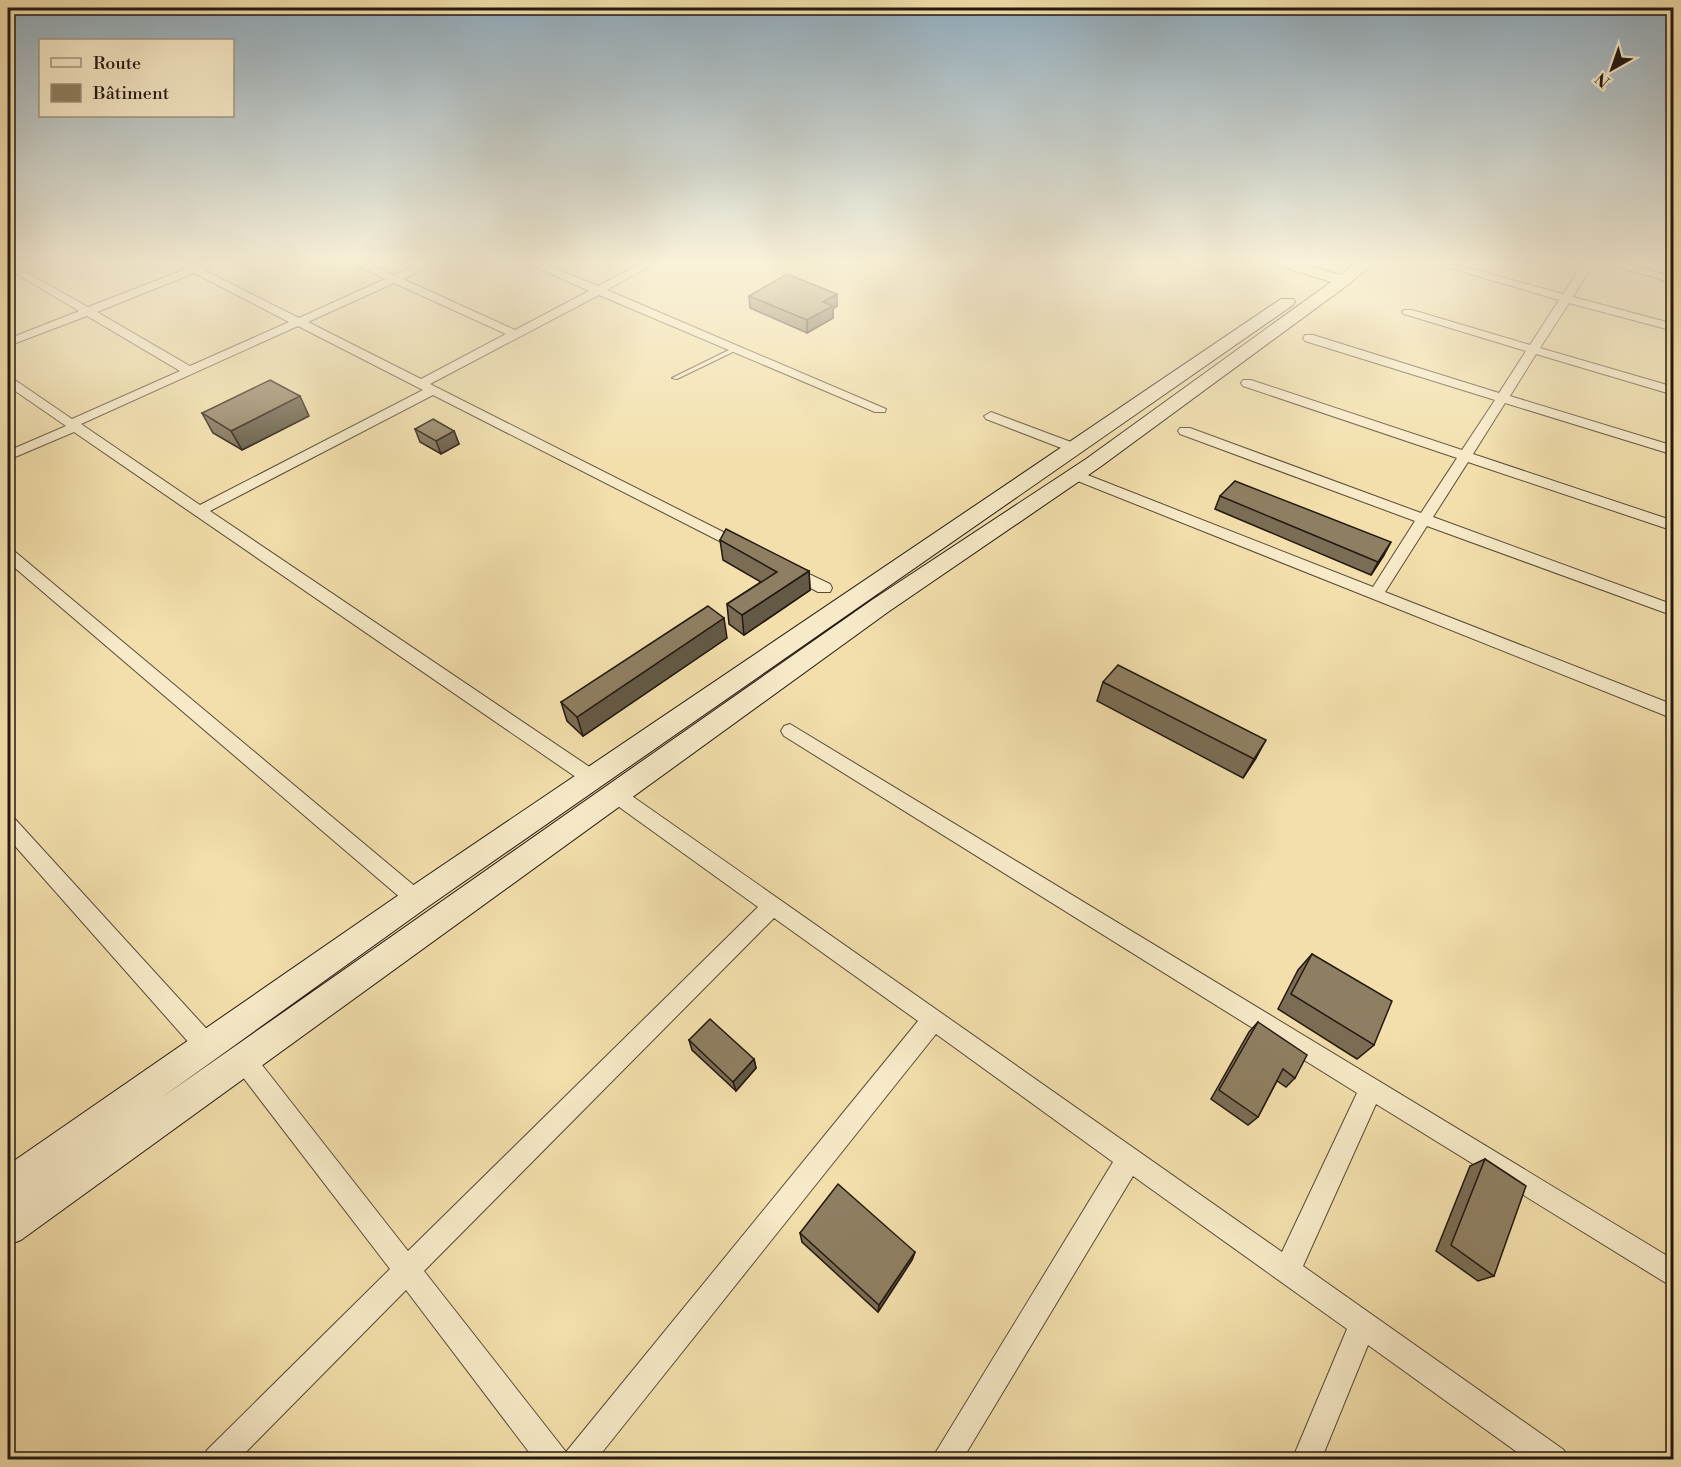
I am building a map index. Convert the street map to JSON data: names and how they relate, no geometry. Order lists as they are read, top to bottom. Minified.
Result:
{"legend":["Route","Bâtiment"],"north":"bottom left"}
